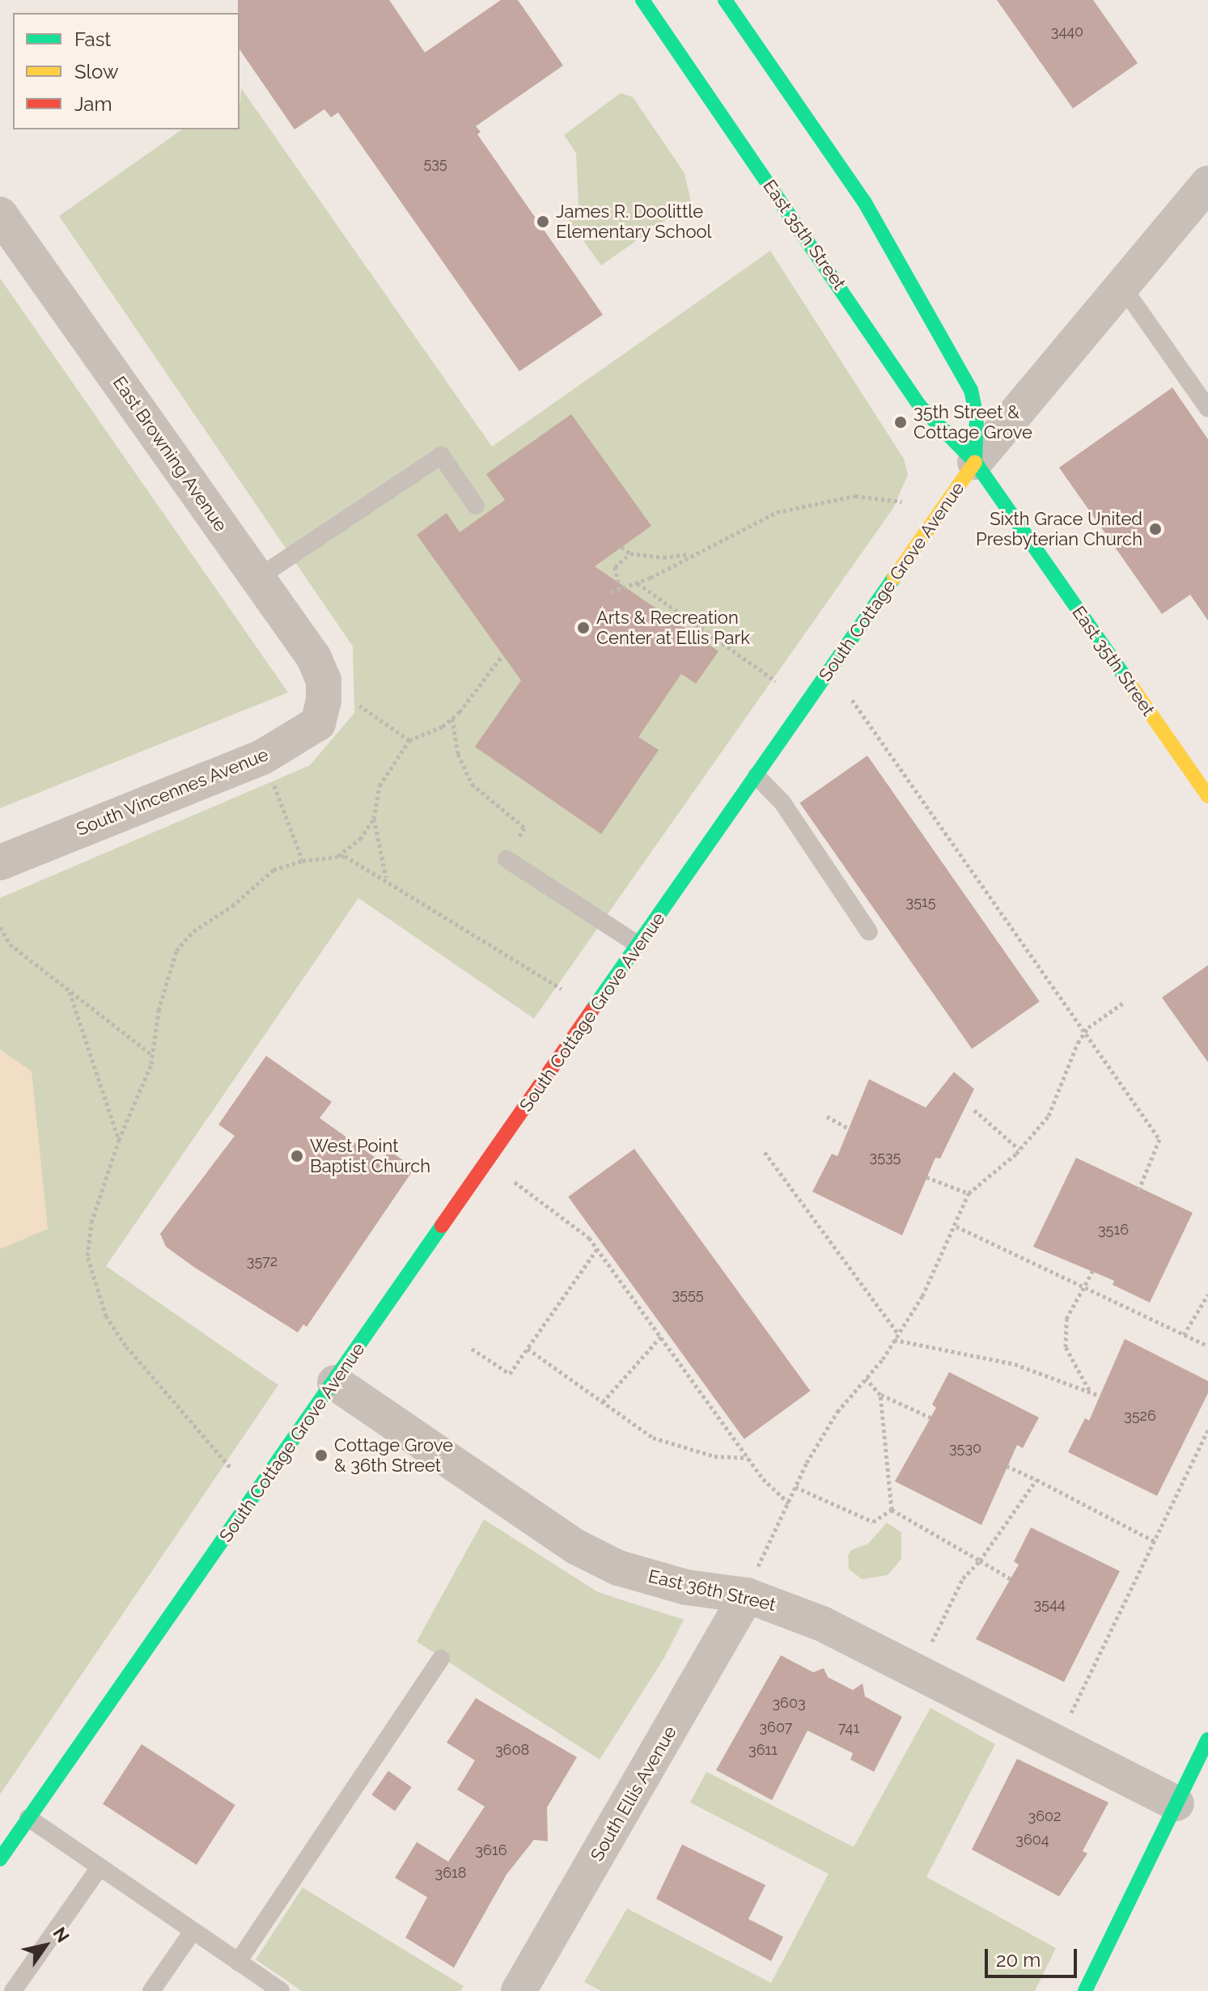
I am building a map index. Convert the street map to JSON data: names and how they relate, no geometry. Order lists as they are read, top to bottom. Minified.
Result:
{"streets":{"main road":["East 35th Street","South Cottage Grove Avenue"],"street":["East Browning Avenue","South Vincennes Avenue","East 36th Street","South Ellis Avenue"]},"crossings":[["East 35th Street","South Cottage Grove Avenue"],["East Browning Avenue","South Vincennes Avenue"],["South Cottage Grove Avenue","East 36th Street"],["East 36th Street","South Ellis Avenue"]],"places":["James R. Doolittle Elementary School","35th Street & Cottage Grove","Sixth Grace United Presbyterian Church","Arts & Recreation Center at Ellis Park","West Point Baptist Church","Cottage Grove & 36th Street"],"house_numbers":["3440","535","3515","3535","3516","3572","3555","3526","3530","3544","3603","3607","741","3608","3611","3602","3604","3616","3618"],"legend":["Fast","Slow","Jam"],"scale_bar":"20 m","north":"top right"}
